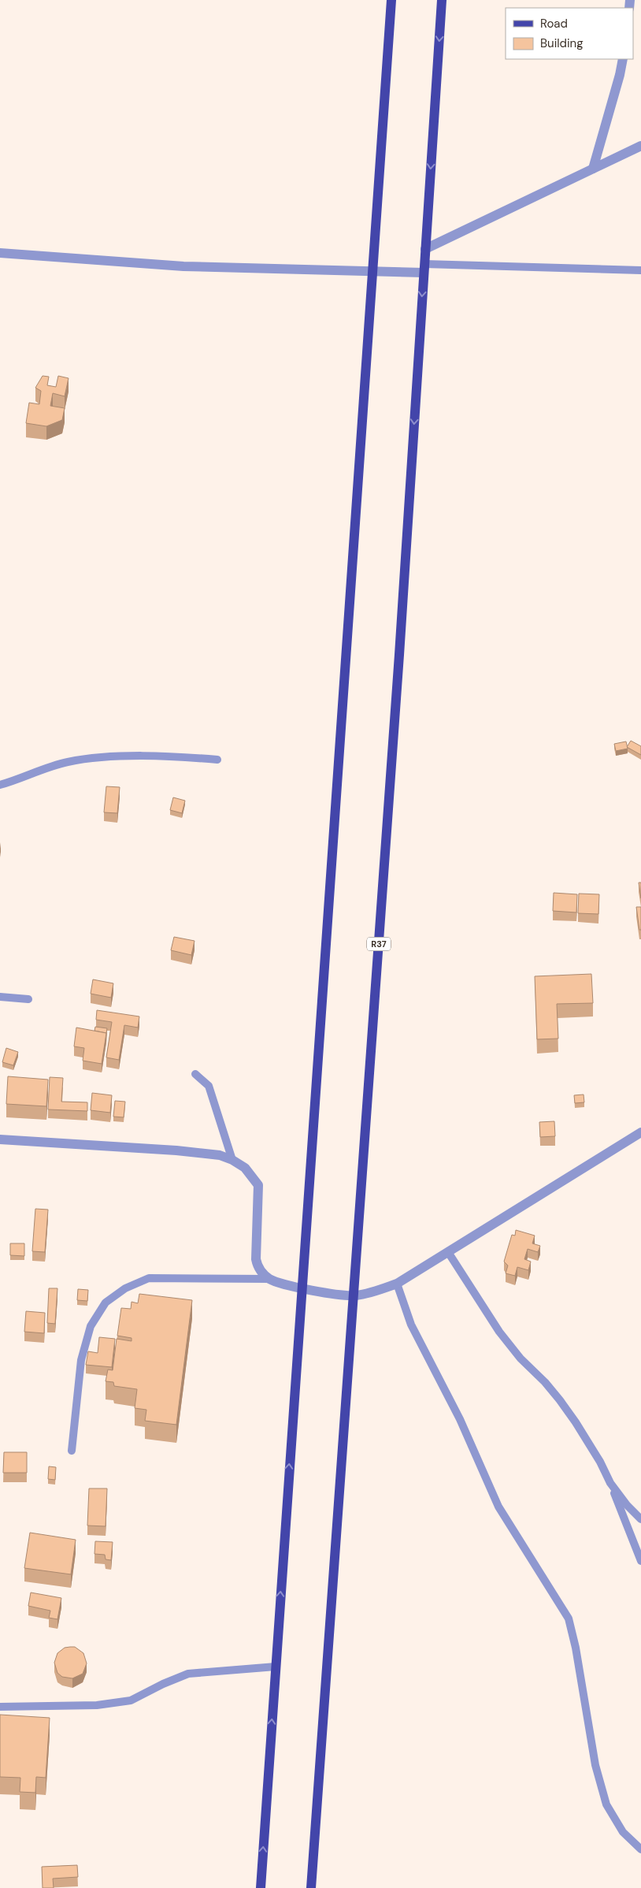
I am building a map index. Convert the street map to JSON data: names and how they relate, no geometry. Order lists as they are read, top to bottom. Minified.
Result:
{"streets":{"main road":["R37"]},"legend":["Road","Building"]}
